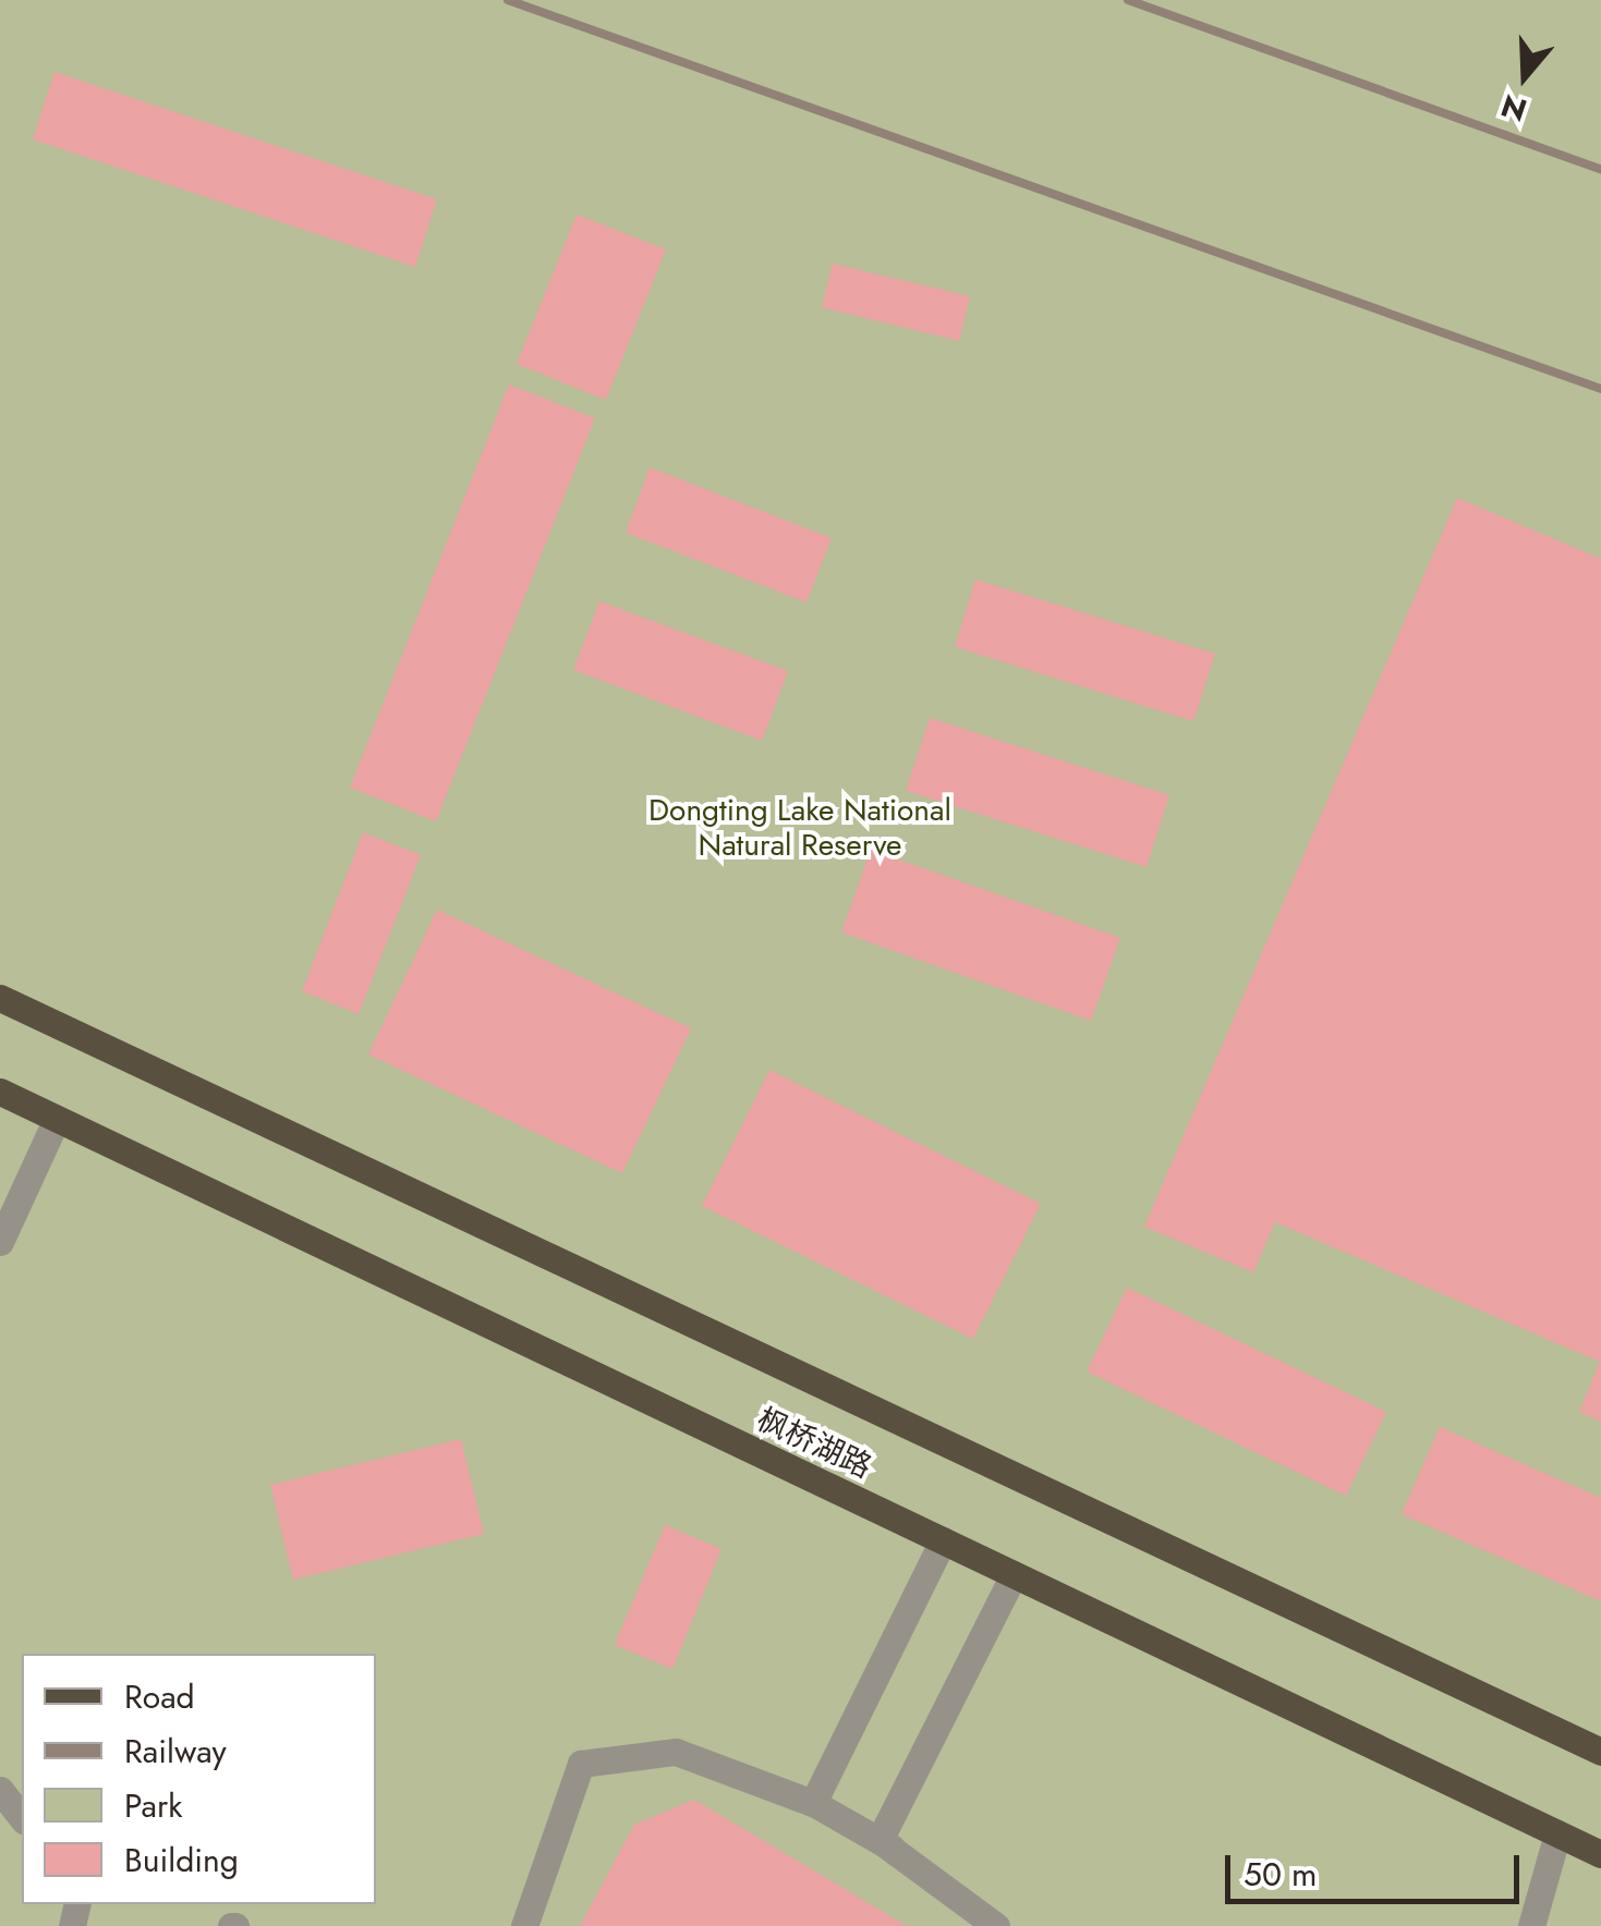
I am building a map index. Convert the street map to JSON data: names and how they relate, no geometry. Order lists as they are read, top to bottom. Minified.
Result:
{"streets":{"main road":["枫桥湖路"]},"parks":["Dongting Lake National Natural Reserve"],"legend":["Road","Railway","Park","Building"],"scale_bar":"50 m","north":"bottom"}
